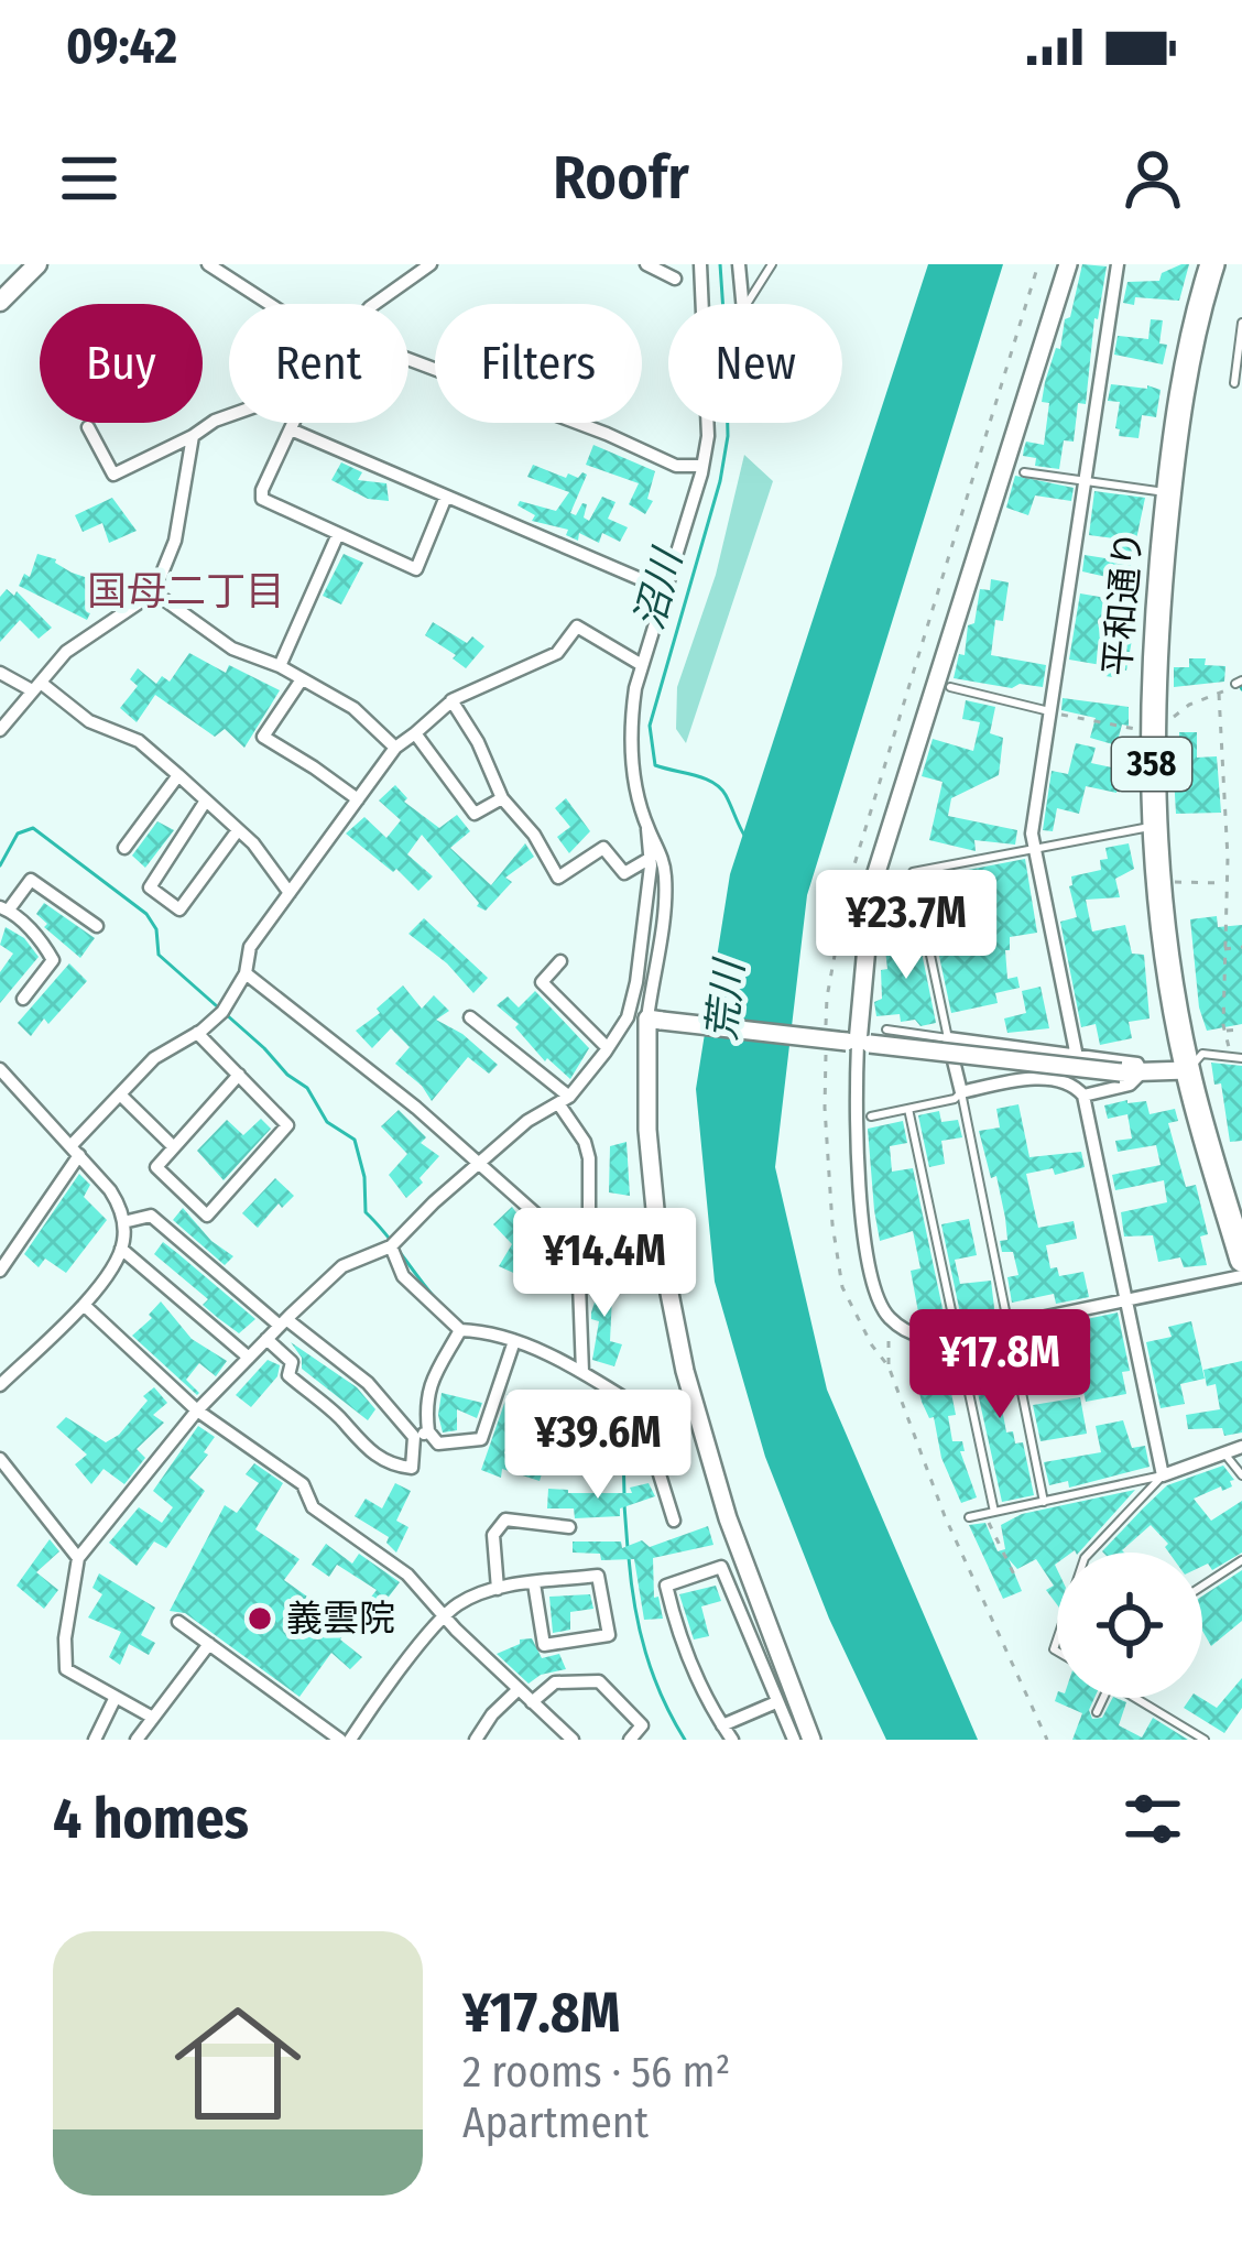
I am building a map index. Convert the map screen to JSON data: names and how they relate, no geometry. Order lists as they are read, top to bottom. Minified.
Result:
{"streets":{"highway":["平和通り","358"]},"districts":["国母二丁目"],"water":["沼川","荒川"],"places":["義雲院"],"page":{"status":"09:42","header":"Roofr","chip":["Buy","Rent","Filters","New"],"price":["¥23.7M","¥14.4M","¥17.8M","¥39.6M"],"heading":"4 homes","list":[{"name":"¥17.8M","note":"2 rooms · 56 m² · Apartment"}]}}
